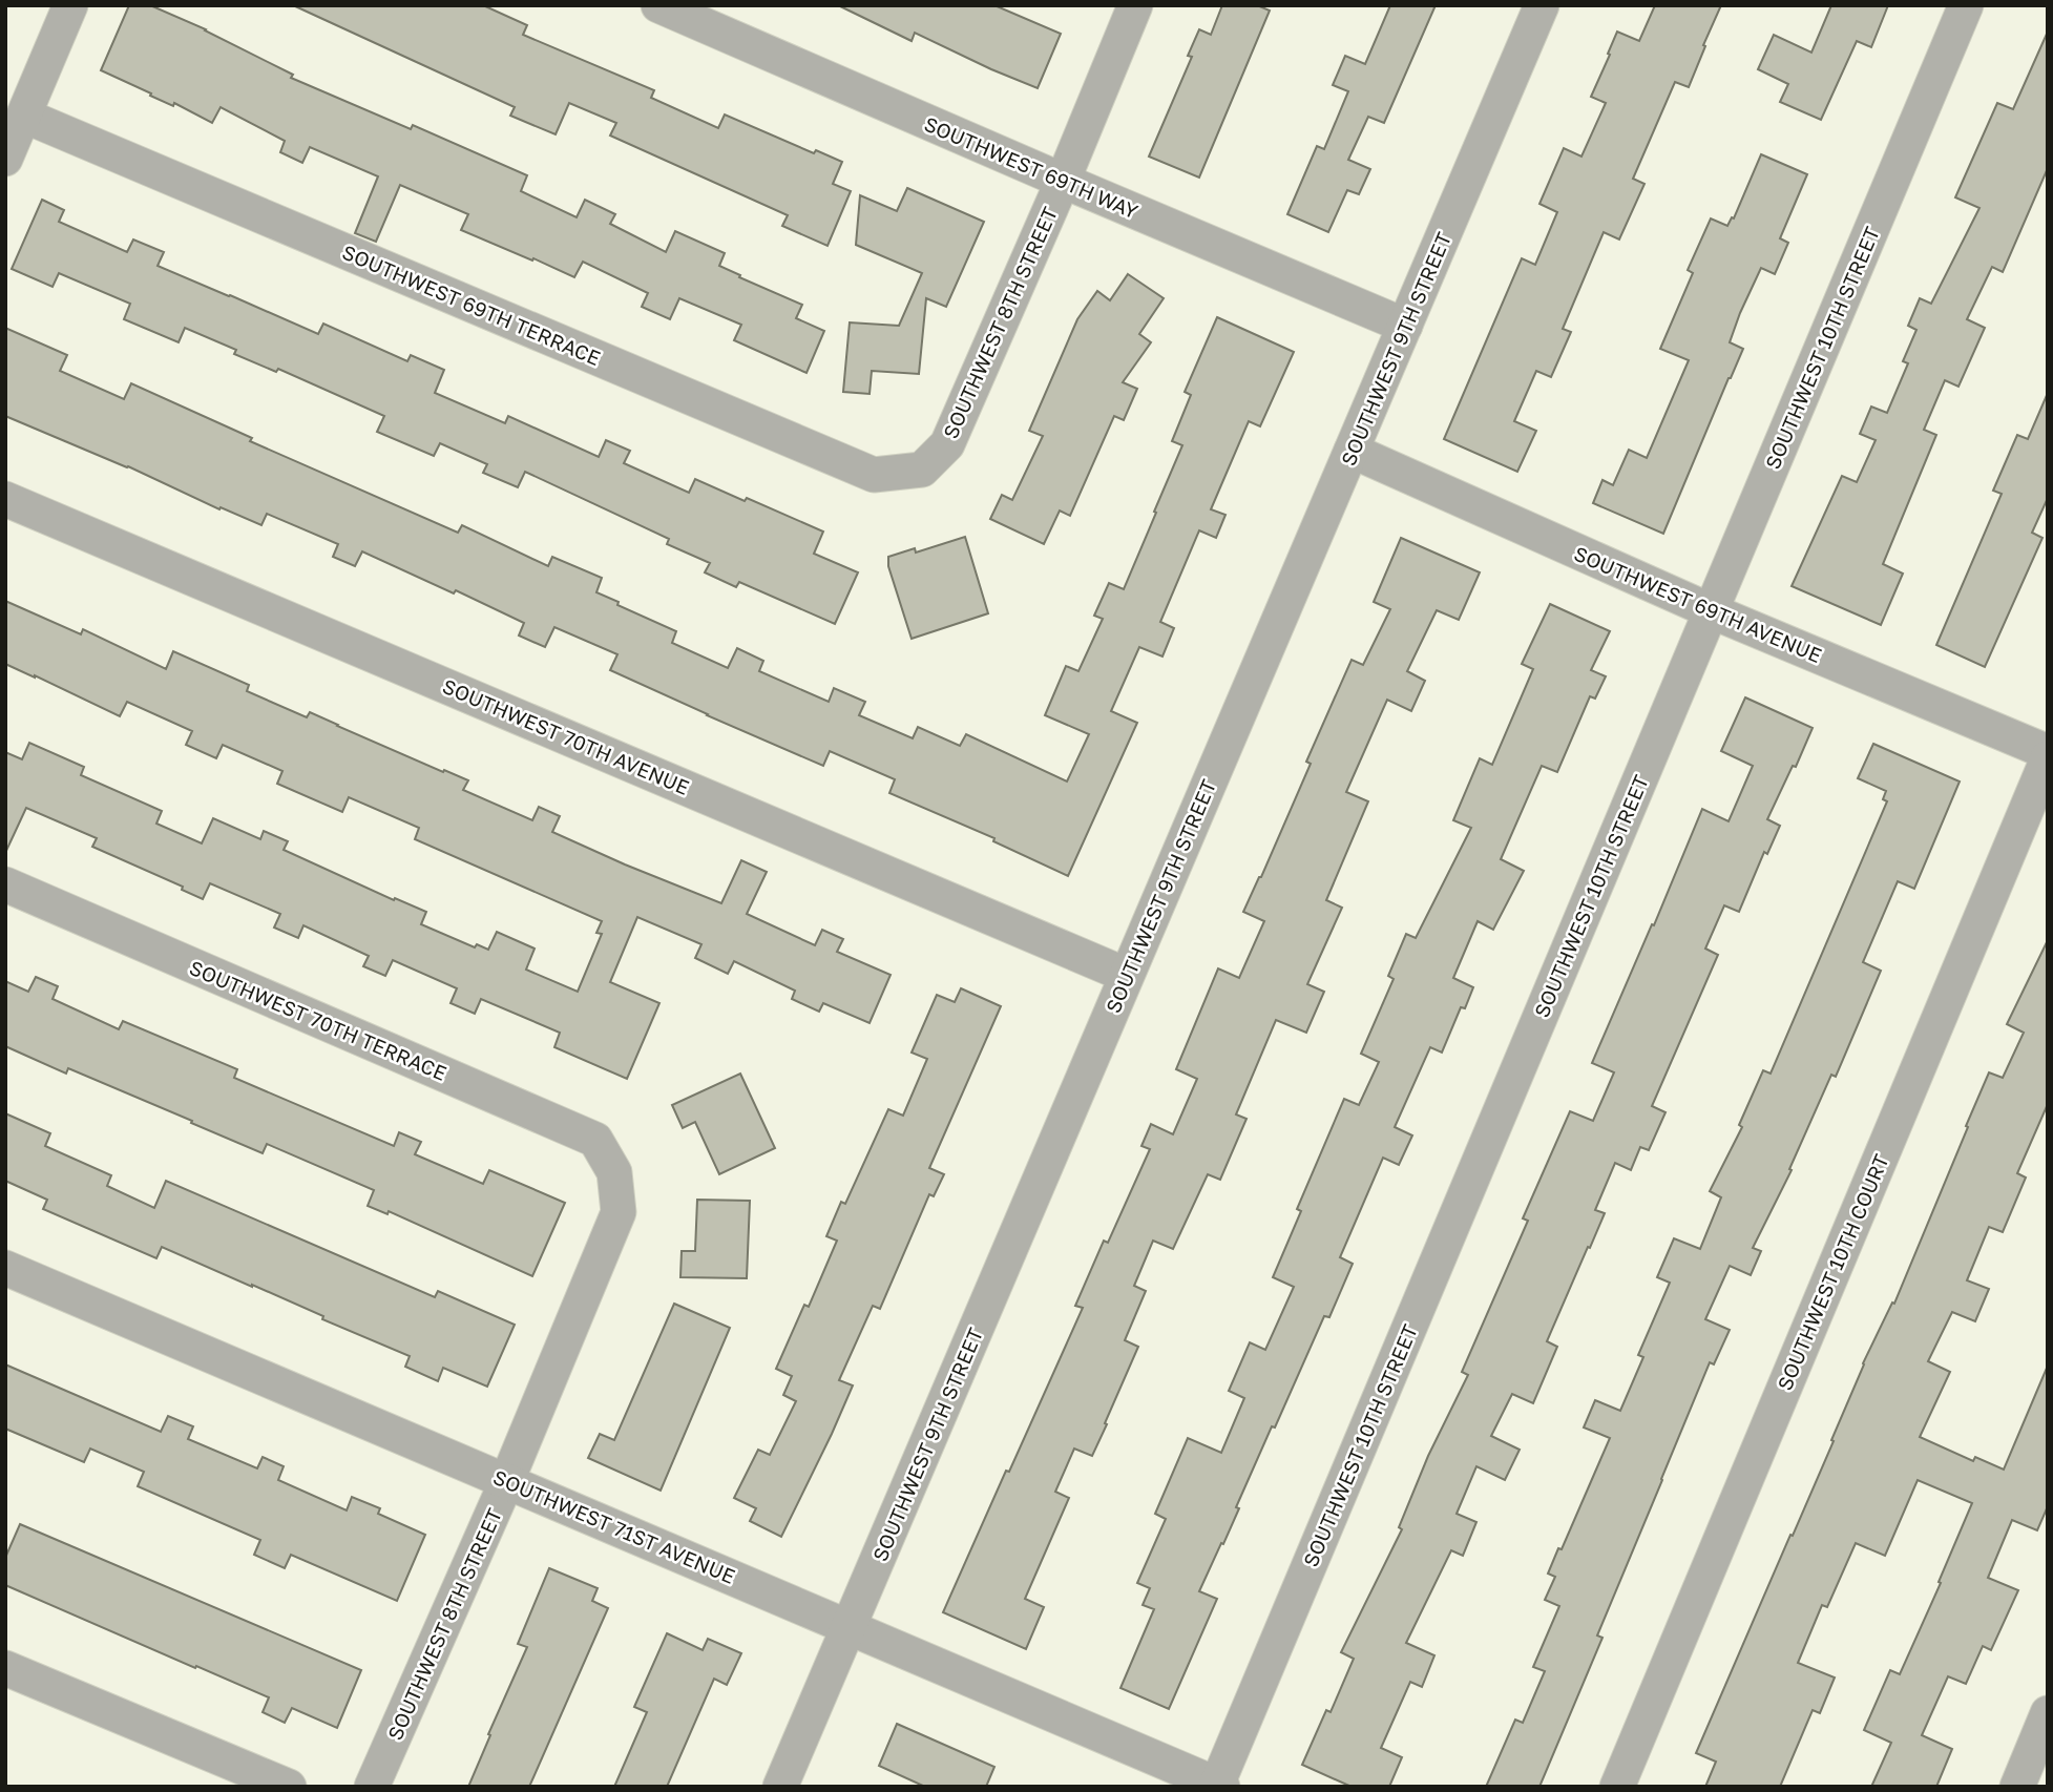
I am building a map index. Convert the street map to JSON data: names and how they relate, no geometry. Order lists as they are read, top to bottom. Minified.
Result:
{"streets":{"street":["SOUTHWEST 69TH WAY","SOUTHWEST 69TH TERRACE","SOUTHWEST 8TH STREET","SOUTHWEST 10TH STREET","SOUTHWEST 9TH STREET","SOUTHWEST 69TH AVENUE","SOUTHWEST 70TH AVENUE","SOUTHWEST 70TH TERRACE","SOUTHWEST 10TH COURT","SOUTHWEST 71ST AVENUE"]},"crossings":[["SOUTHWEST 69TH WAY","SOUTHWEST 8TH STREET"],["SOUTHWEST 69TH WAY","SOUTHWEST 9TH STREET"],["SOUTHWEST 69TH TERRACE","SOUTHWEST 8TH STREET"],["SOUTHWEST 8TH STREET","SOUTHWEST 70TH TERRACE"],["SOUTHWEST 8TH STREET","SOUTHWEST 71ST AVENUE"],["SOUTHWEST 10TH STREET","SOUTHWEST 69TH AVENUE"],["SOUTHWEST 10TH STREET","SOUTHWEST 71ST AVENUE"],["SOUTHWEST 9TH STREET","SOUTHWEST 69TH AVENUE"],["SOUTHWEST 9TH STREET","SOUTHWEST 70TH AVENUE"],["SOUTHWEST 9TH STREET","SOUTHWEST 71ST AVENUE"]]}
